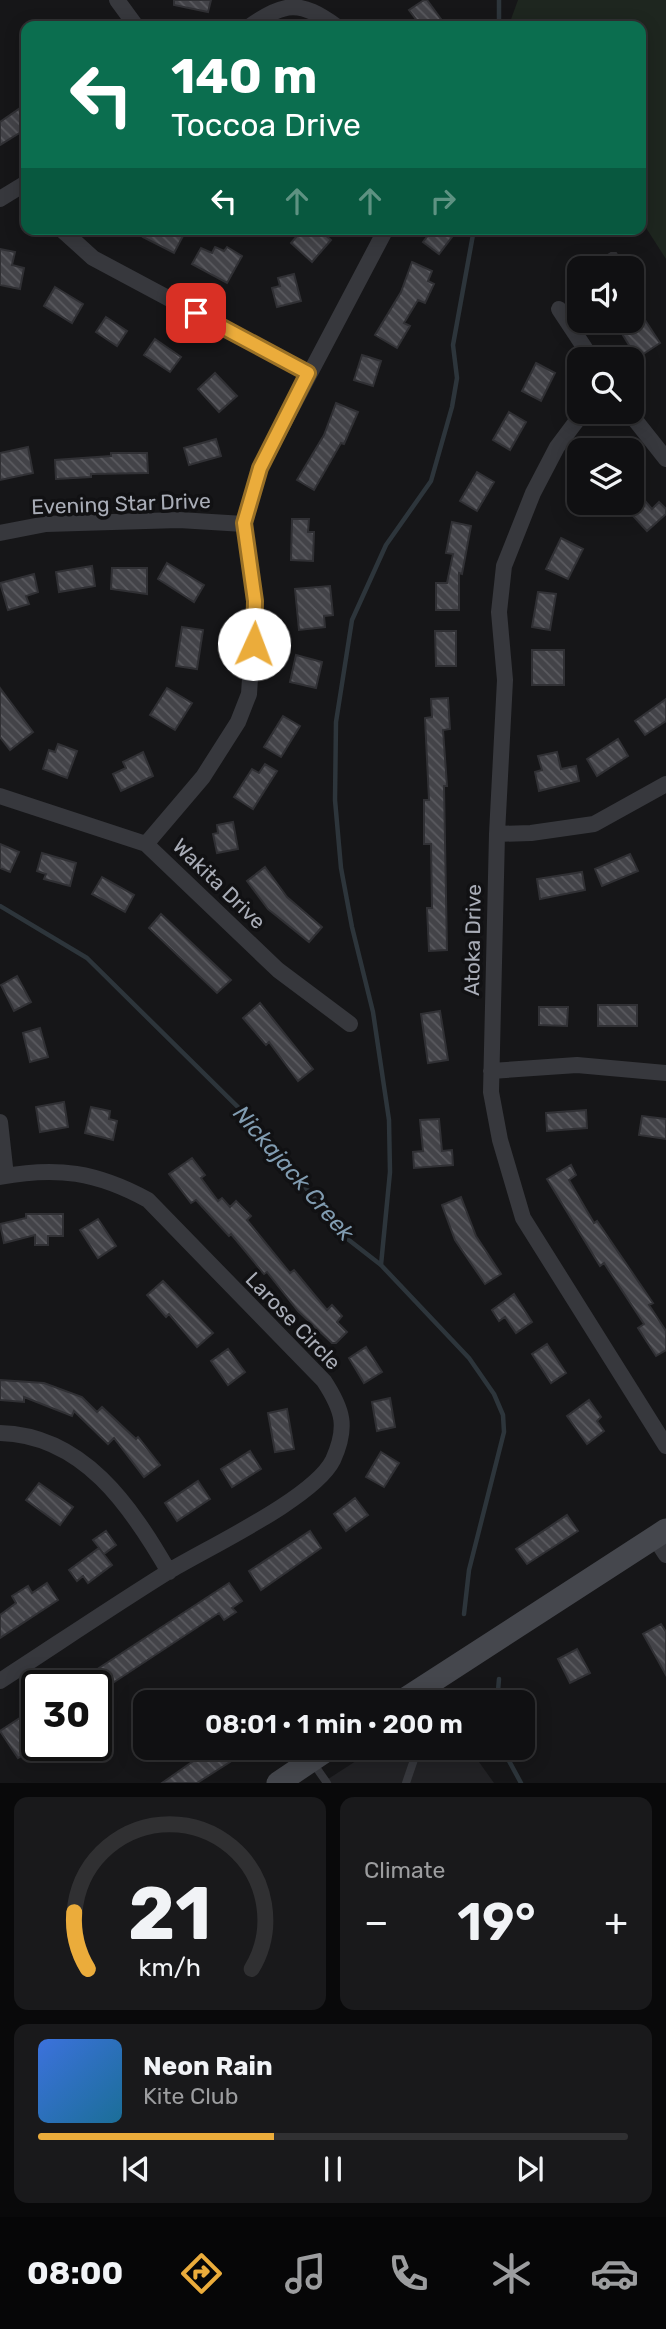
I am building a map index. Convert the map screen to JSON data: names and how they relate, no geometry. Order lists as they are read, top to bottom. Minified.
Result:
{"streets":{"street":["Evening Star Drive","Wakita Drive","Atoka Drive","Larose Circle"]},"water":["Nickajack Creek"],"page":{"turn":["140 m","Toccoa Drive"],"limit":"30","trip":"08:01 · 1 min · 200 m","tile":"Climate","heat":["−","19°","+"],"song":["Neon Rain","Kite Club"],"tabs":"08:00","gauge":["21","km/h"]}}
